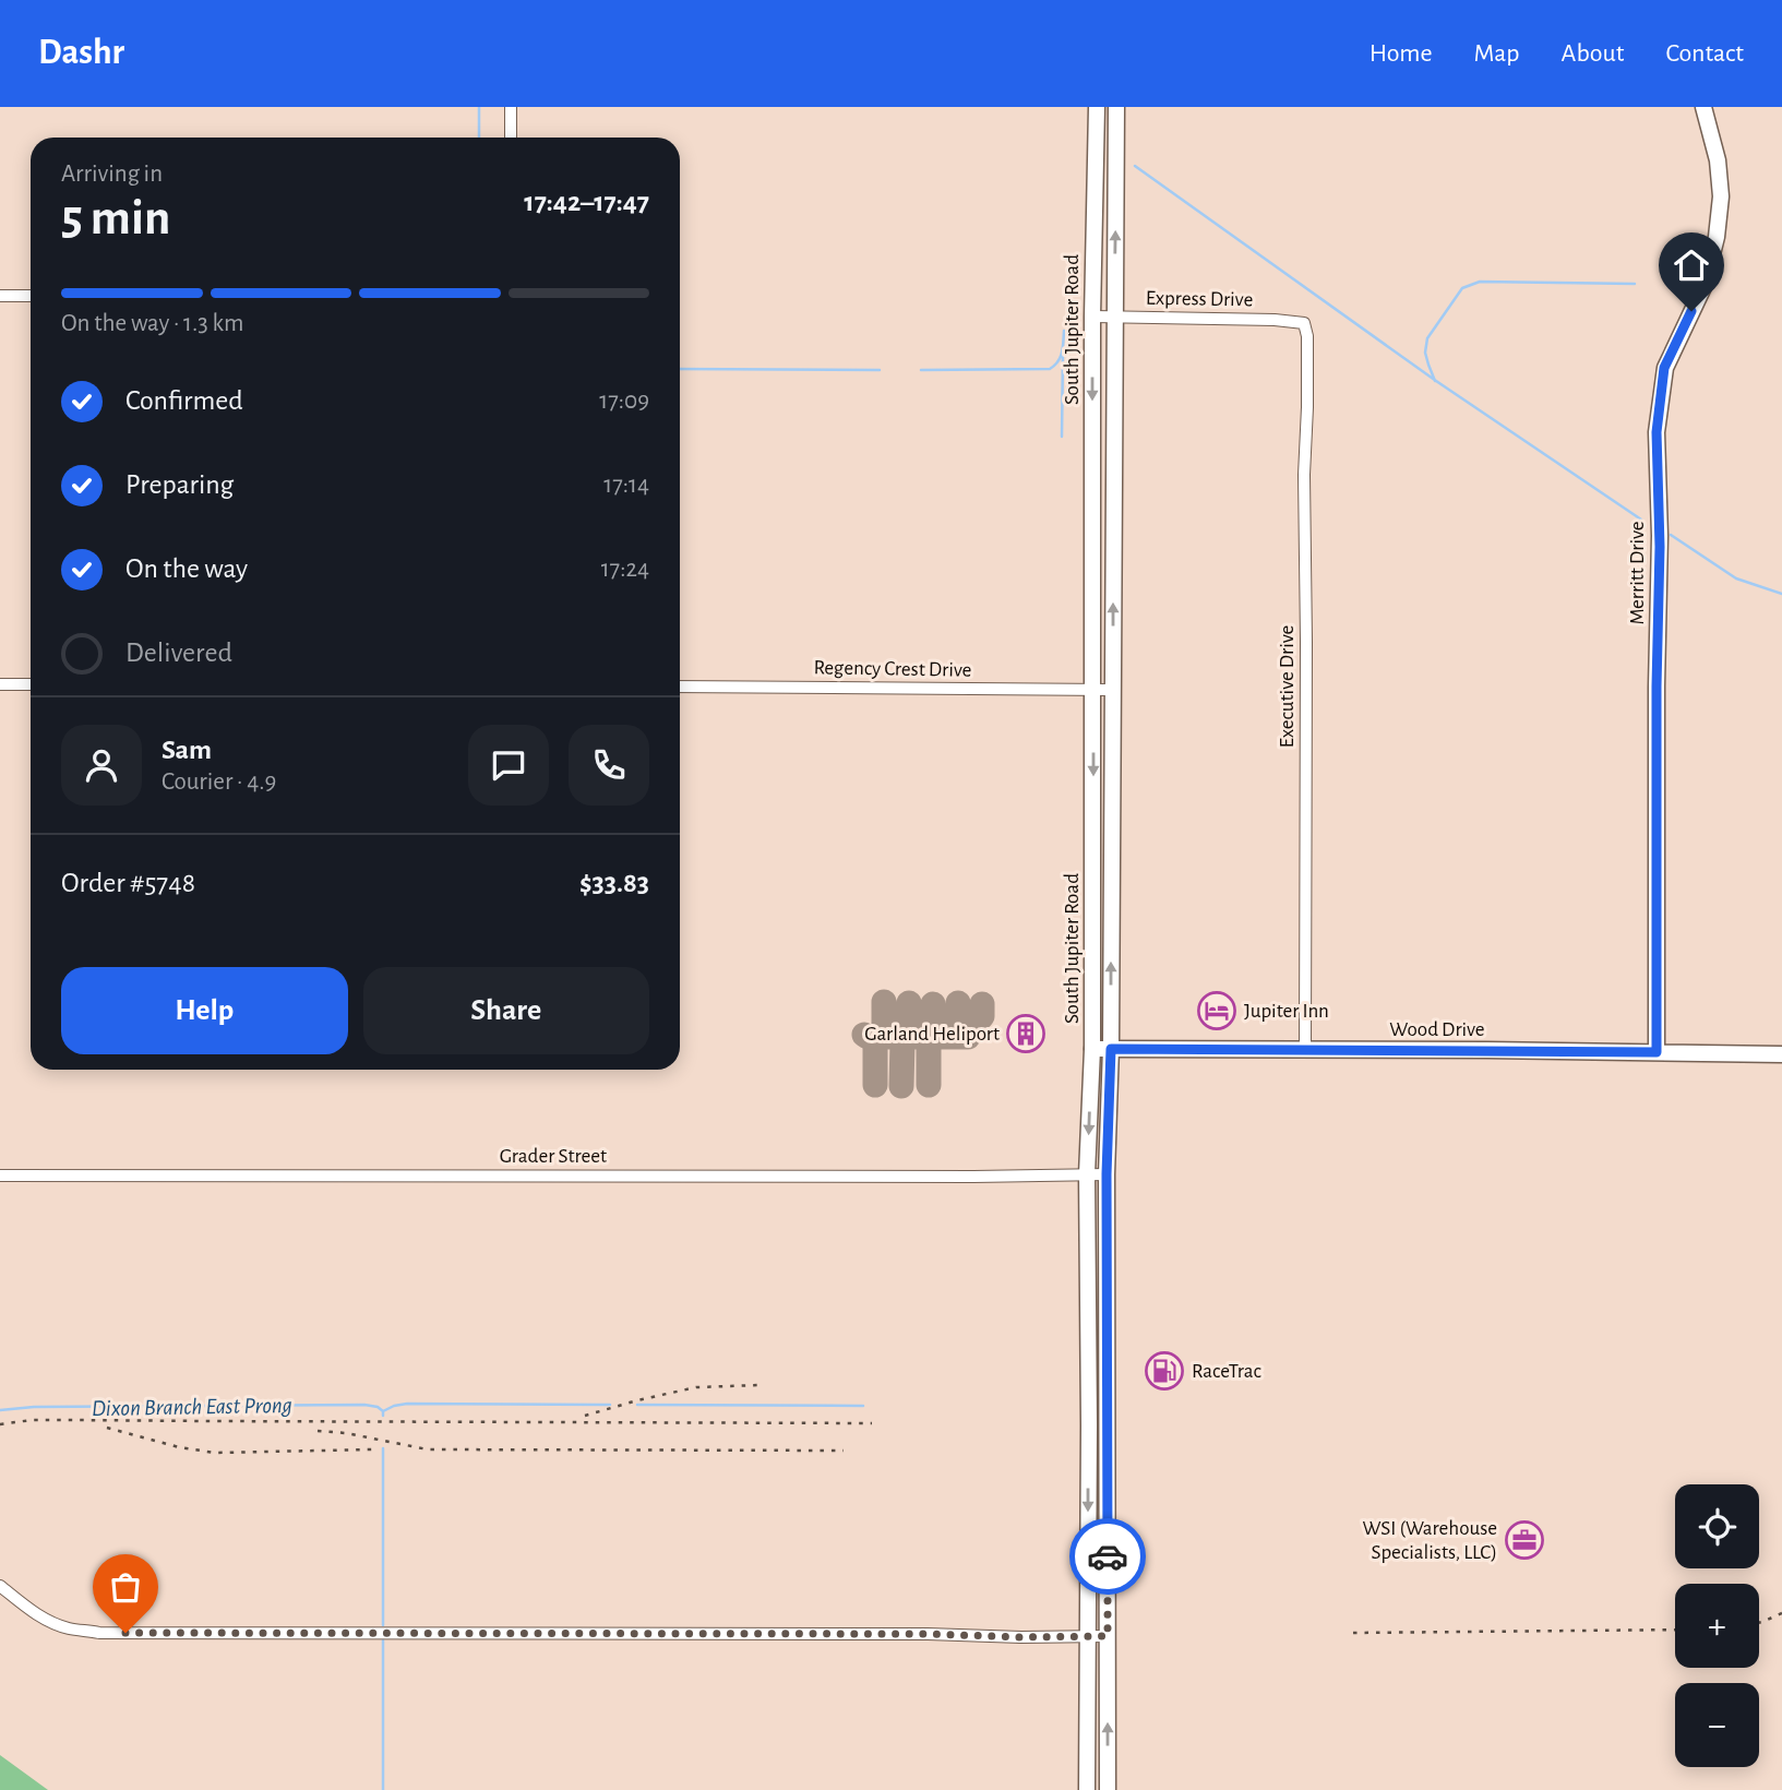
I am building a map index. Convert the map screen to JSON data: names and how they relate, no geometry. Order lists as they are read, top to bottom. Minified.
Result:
{"streets":{"main road":["South Jupiter Road","Merritt Drive","Wood Drive"],"street":["Express Drive","Regency Crest Drive","Executive Drive","Grader Street"]},"crossings":[["Express Drive","South Jupiter Road"],["Express Drive","Executive Drive"],["South Jupiter Road","Regency Crest Drive"],["South Jupiter Road","Wood Drive"],["South Jupiter Road","Grader Street"],["Merritt Drive","Wood Drive"],["Executive Drive","Wood Drive"]],"water":["Dixon Branch East Prong"],"places":{"hotel":["Jupiter Inn"],"building":["Garland Heliport"],"fuel station":["RaceTrac"],"office":["WSI (Warehouse Specialists, LLC)"]},"page":{"header":"Dashr","nav":["Home","Map","About","Contact"],"heading":["5 min","Arriving in","17:42–17:47"],"panel":["Sam","Courier · 4.9","Order #5748","$33.83"],"bar":"On the way · 1.3 km","list":[["Confirmed","17:09"],["Preparing","17:14"],["On the way","17:24"],"Delivered"],"buttons":["Help","Share"],"map_buttons":["+","−"]}}
